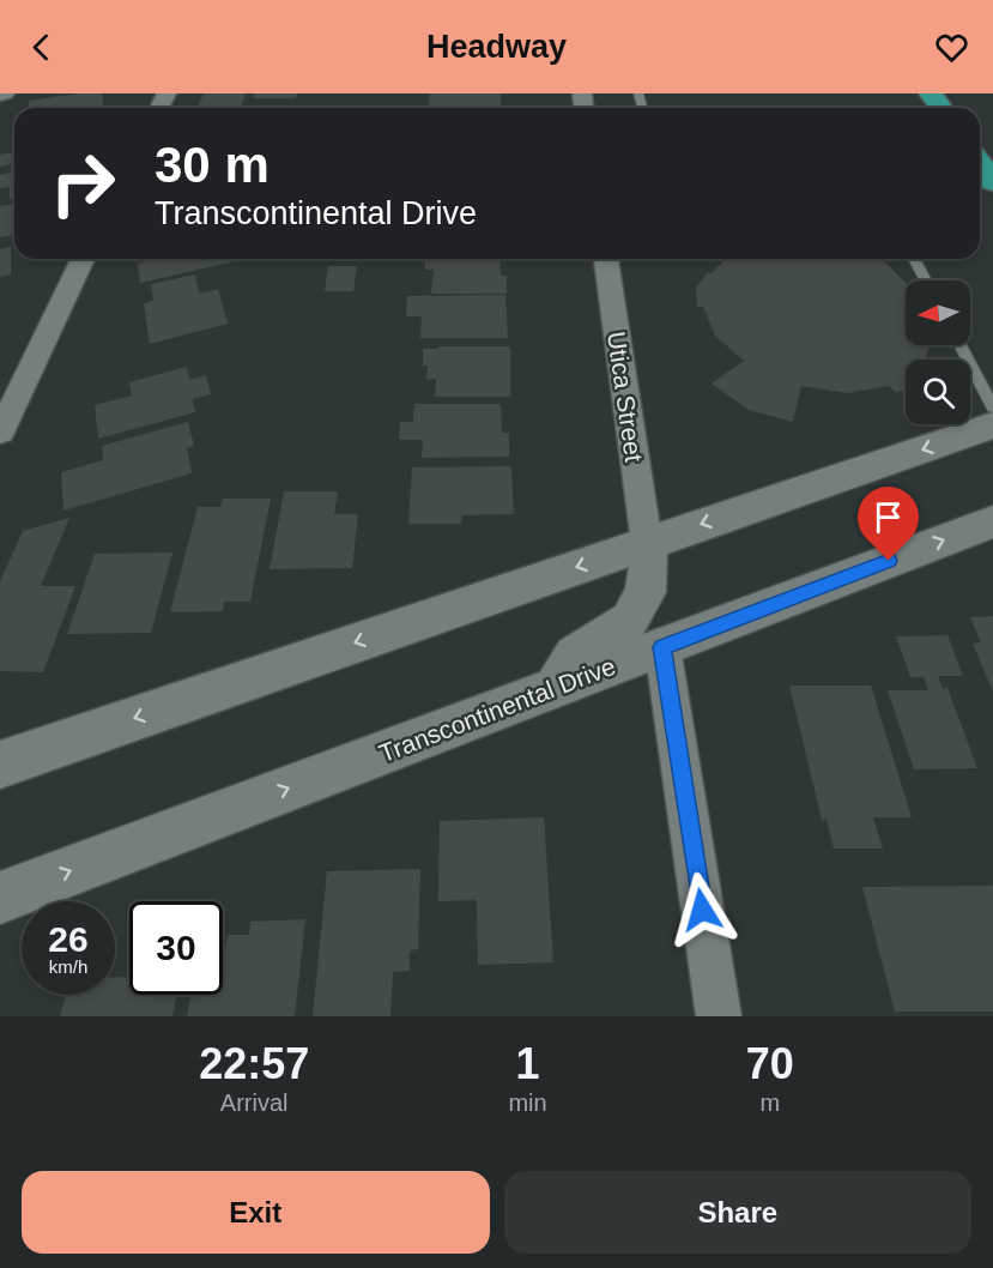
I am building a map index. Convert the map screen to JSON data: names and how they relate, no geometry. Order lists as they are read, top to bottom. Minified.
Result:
{"streets":{"street":["Utica Street","Transcontinental Drive"]},"north":"left","page":{"header":"Headway","turn":["30 m","Transcontinental Drive"],"speed":"26 km/h","limit":"30","eta":["22:57","Arrival","1","min","70","m"],"buttons":["Exit","Share"]}}
